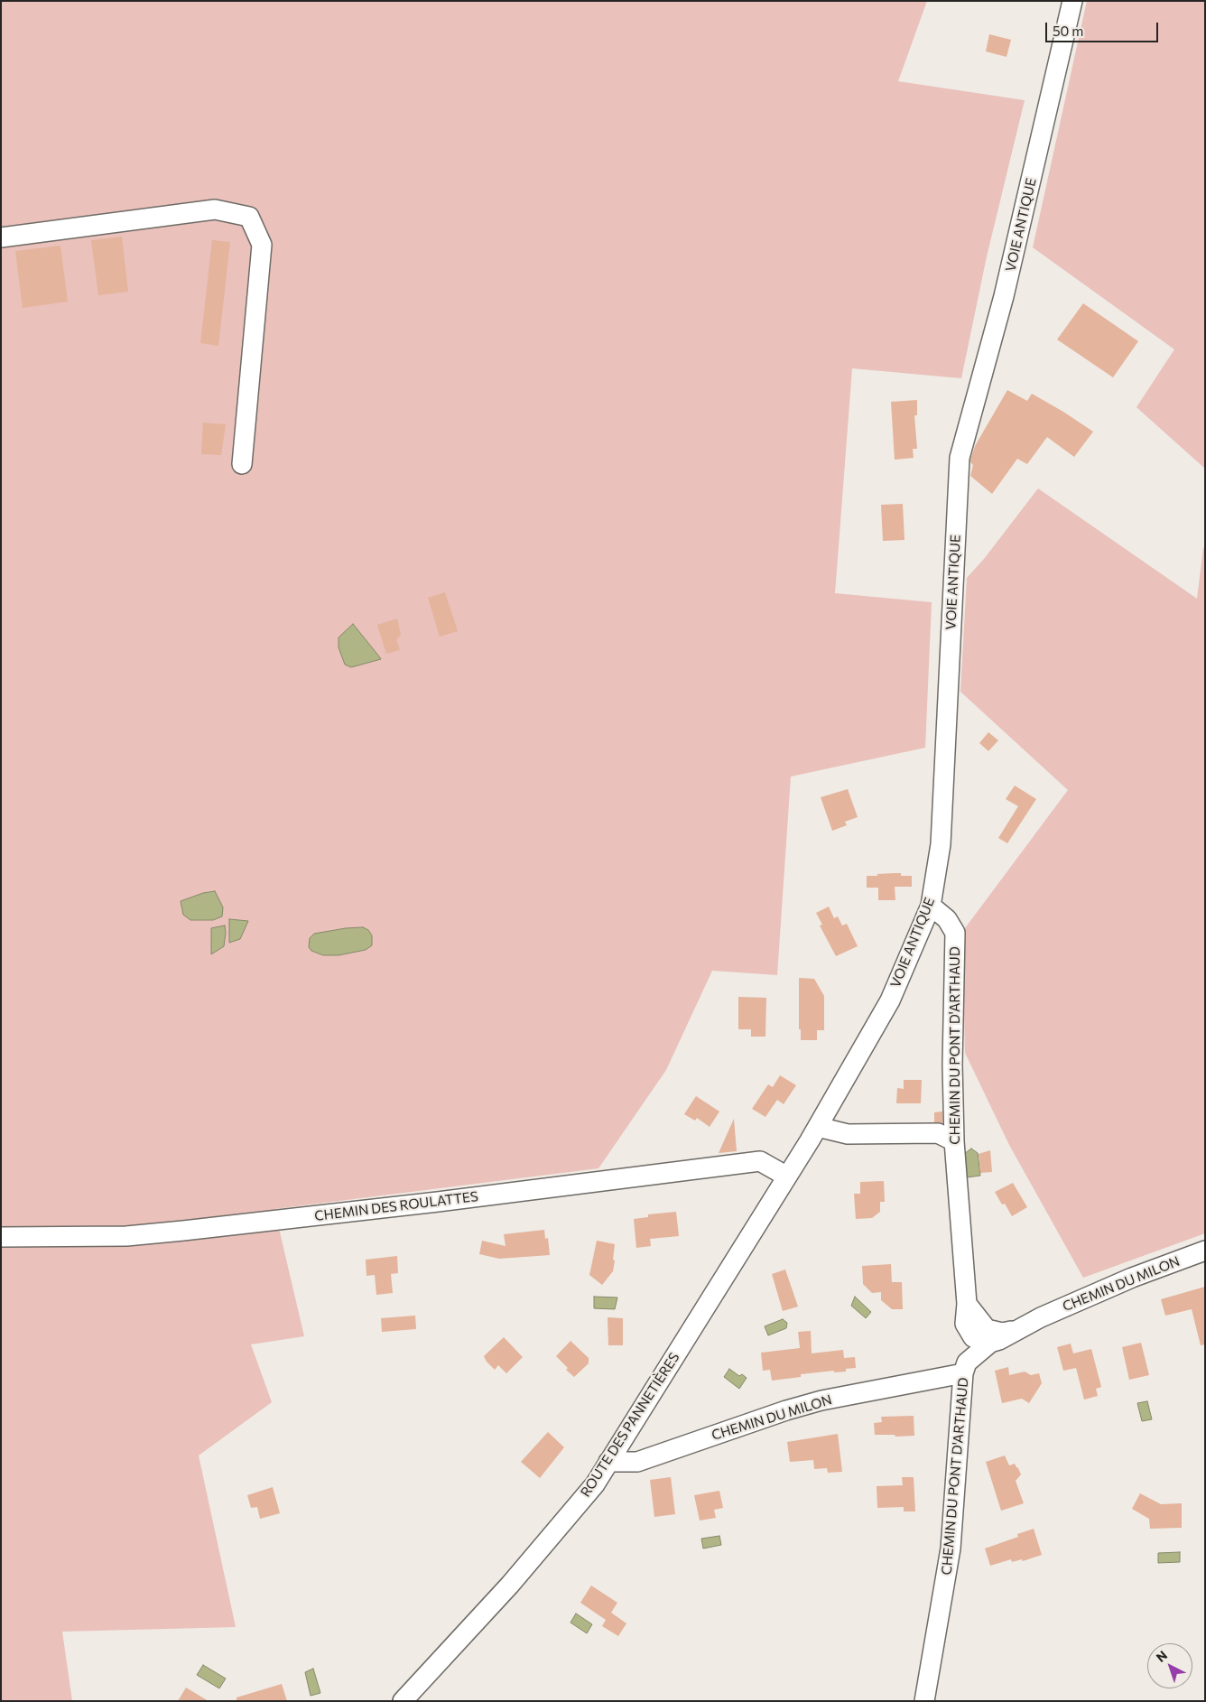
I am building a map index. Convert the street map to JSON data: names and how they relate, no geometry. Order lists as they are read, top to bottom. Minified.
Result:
{"streets":{"street":["VOIE ANTIQUE","CHEMIN DU PONT D'ARTHAUD","CHEMIN DES ROULATTES","CHEMIN DU MILON","ROUTE DES PANNETIÈRES"]},"crossings":[["VOIE ANTIQUE","CHEMIN DU PONT D'ARTHAUD"],["VOIE ANTIQUE","ROUTE DES PANNETIÈRES"],["CHEMIN DU PONT D'ARTHAUD","CHEMIN DU MILON"],["CHEMIN DES ROULATTES","ROUTE DES PANNETIÈRES"],["CHEMIN DU MILON","ROUTE DES PANNETIÈRES"]],"scale_bar":"50 m","north":"top left"}
